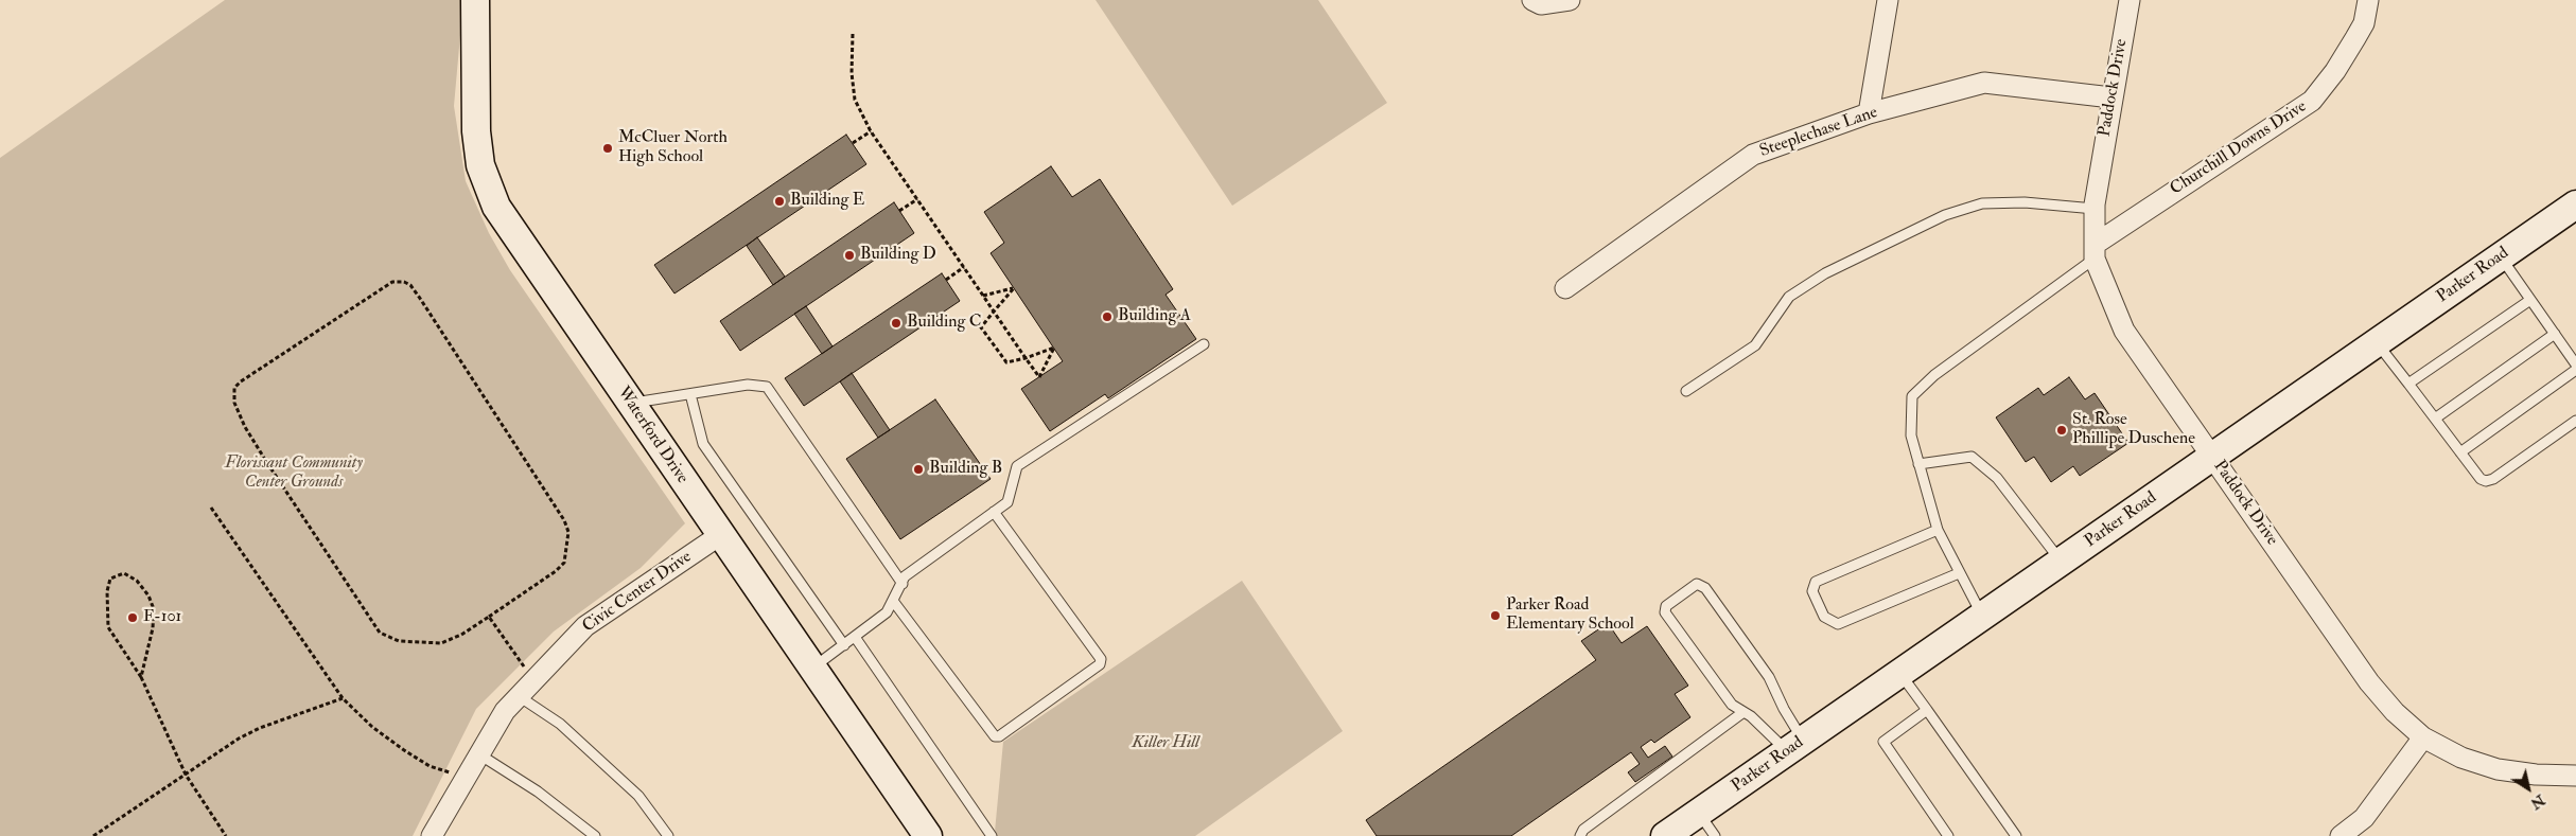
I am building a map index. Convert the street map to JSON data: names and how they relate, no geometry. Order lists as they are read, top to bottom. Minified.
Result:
{"streets":{"main road":["Parker Road","Waterford Drive"],"street":["Paddock Drive","Steeplechase Lane","Churchill Downs Drive","Civic Center Drive"]},"crossings":[["Paddock Drive","Steeplechase Lane"],["Paddock Drive","Churchill Downs Drive"],["Paddock Drive","Parker Road"],["Waterford Drive","Civic Center Drive"]],"parks":["Florissant Community Center Grounds","Killer Hill"],"places":["McCluer North High School","Building E","Building D","Building A","Building C","St. Rose Phillipe Duschene","Building B","Parker Road Elementary School","F-101"],"north":"bottom right"}
